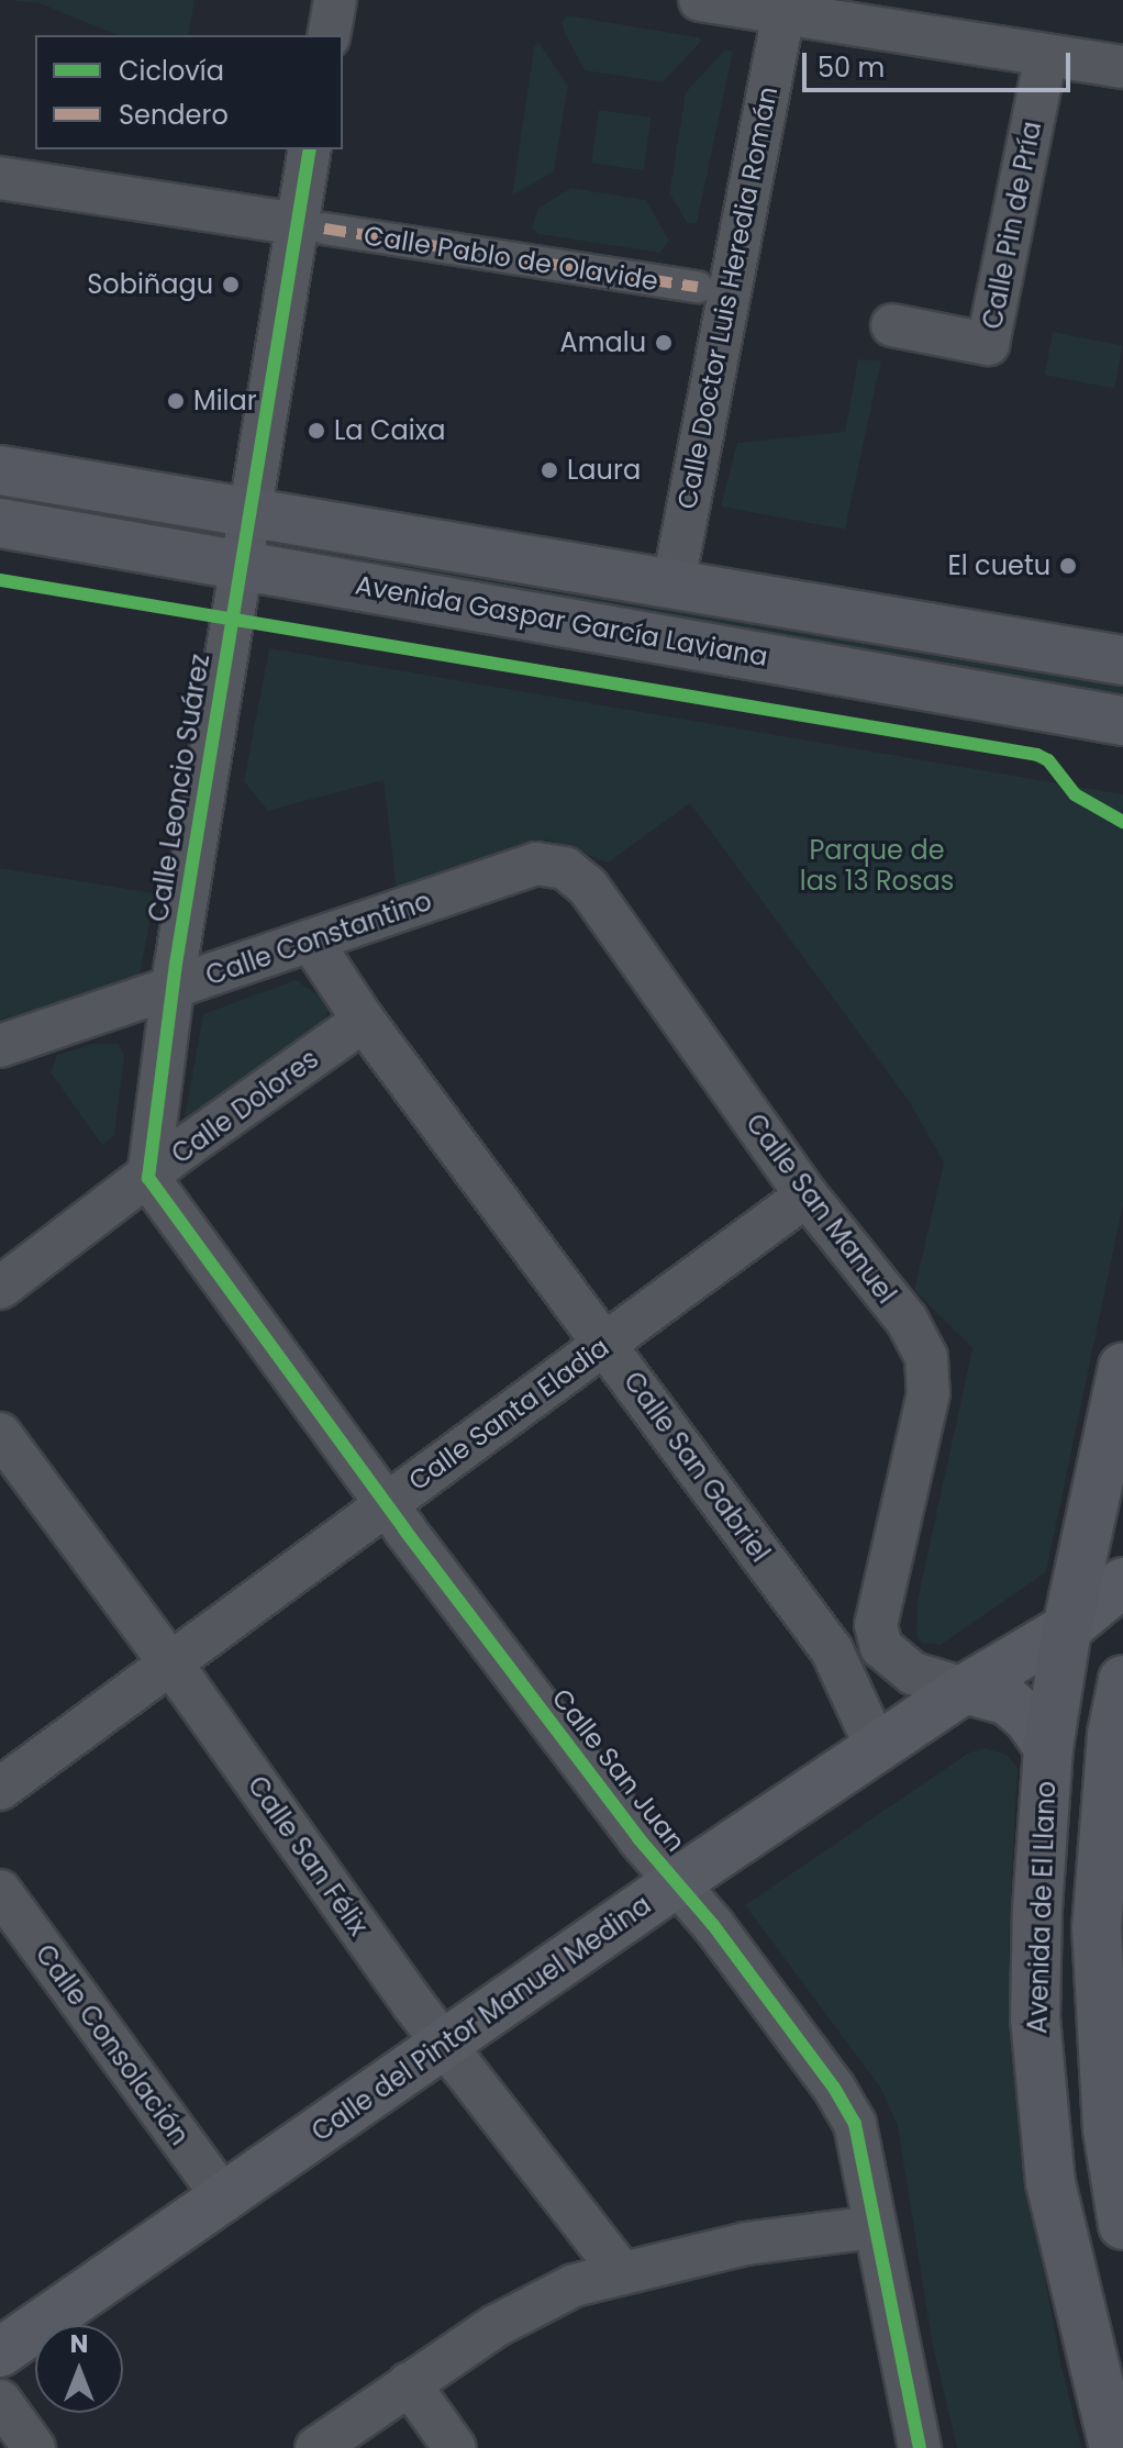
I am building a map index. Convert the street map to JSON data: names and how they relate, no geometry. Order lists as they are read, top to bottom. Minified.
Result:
{"streets":{"main road":["Avenida Gaspar García Laviana","Avenida de El Llano","Calle del Pintor Manuel Medina"],"street":["Calle Pin de Pría","Calle Pablo de Olavide","Calle Doctor Luis Heredia Román","Calle Leoncio Suárez","Calle Constantino","Calle Dolores","Calle San Manuel","Calle Santa Eladia","Calle San Gabriel","Calle San Juan","Calle San Félix","Calle Consolación"]},"crossings":[["Calle Pablo de Olavide","Calle Leoncio Suárez"],["Calle Doctor Luis Heredia Román","Avenida Gaspar García Laviana"],["Avenida Gaspar García Laviana","Calle Leoncio Suárez"],["Calle Leoncio Suárez","Calle Constantino"],["Calle Leoncio Suárez","Calle Dolores"],["Calle Leoncio Suárez","Calle San Juan"],["Calle Constantino","Calle San Manuel"],["Calle Constantino","Calle San Gabriel"],["Calle Dolores","Calle San Gabriel"],["Calle Dolores","Calle San Juan"],["Calle San Manuel","Calle Santa Eladia"],["Calle Santa Eladia","Calle San Gabriel"],["Calle Santa Eladia","Calle San Juan"],["Calle Santa Eladia","Calle San Félix"],["Calle San Gabriel","Calle del Pintor Manuel Medina"],["Calle San Juan","Calle del Pintor Manuel Medina"],["Calle San Félix","Calle del Pintor Manuel Medina"],["Avenida de El Llano","Calle del Pintor Manuel Medina"],["Calle del Pintor Manuel Medina","Calle Consolación"]],"parks":["Parque de las 13 Rosas"],"places":["Sobiñagu","Amalu","Milar","La Caixa","Laura","El cuetu"],"legend":["Ciclovía","Sendero"],"scale_bar":"50 m","north":"top"}
